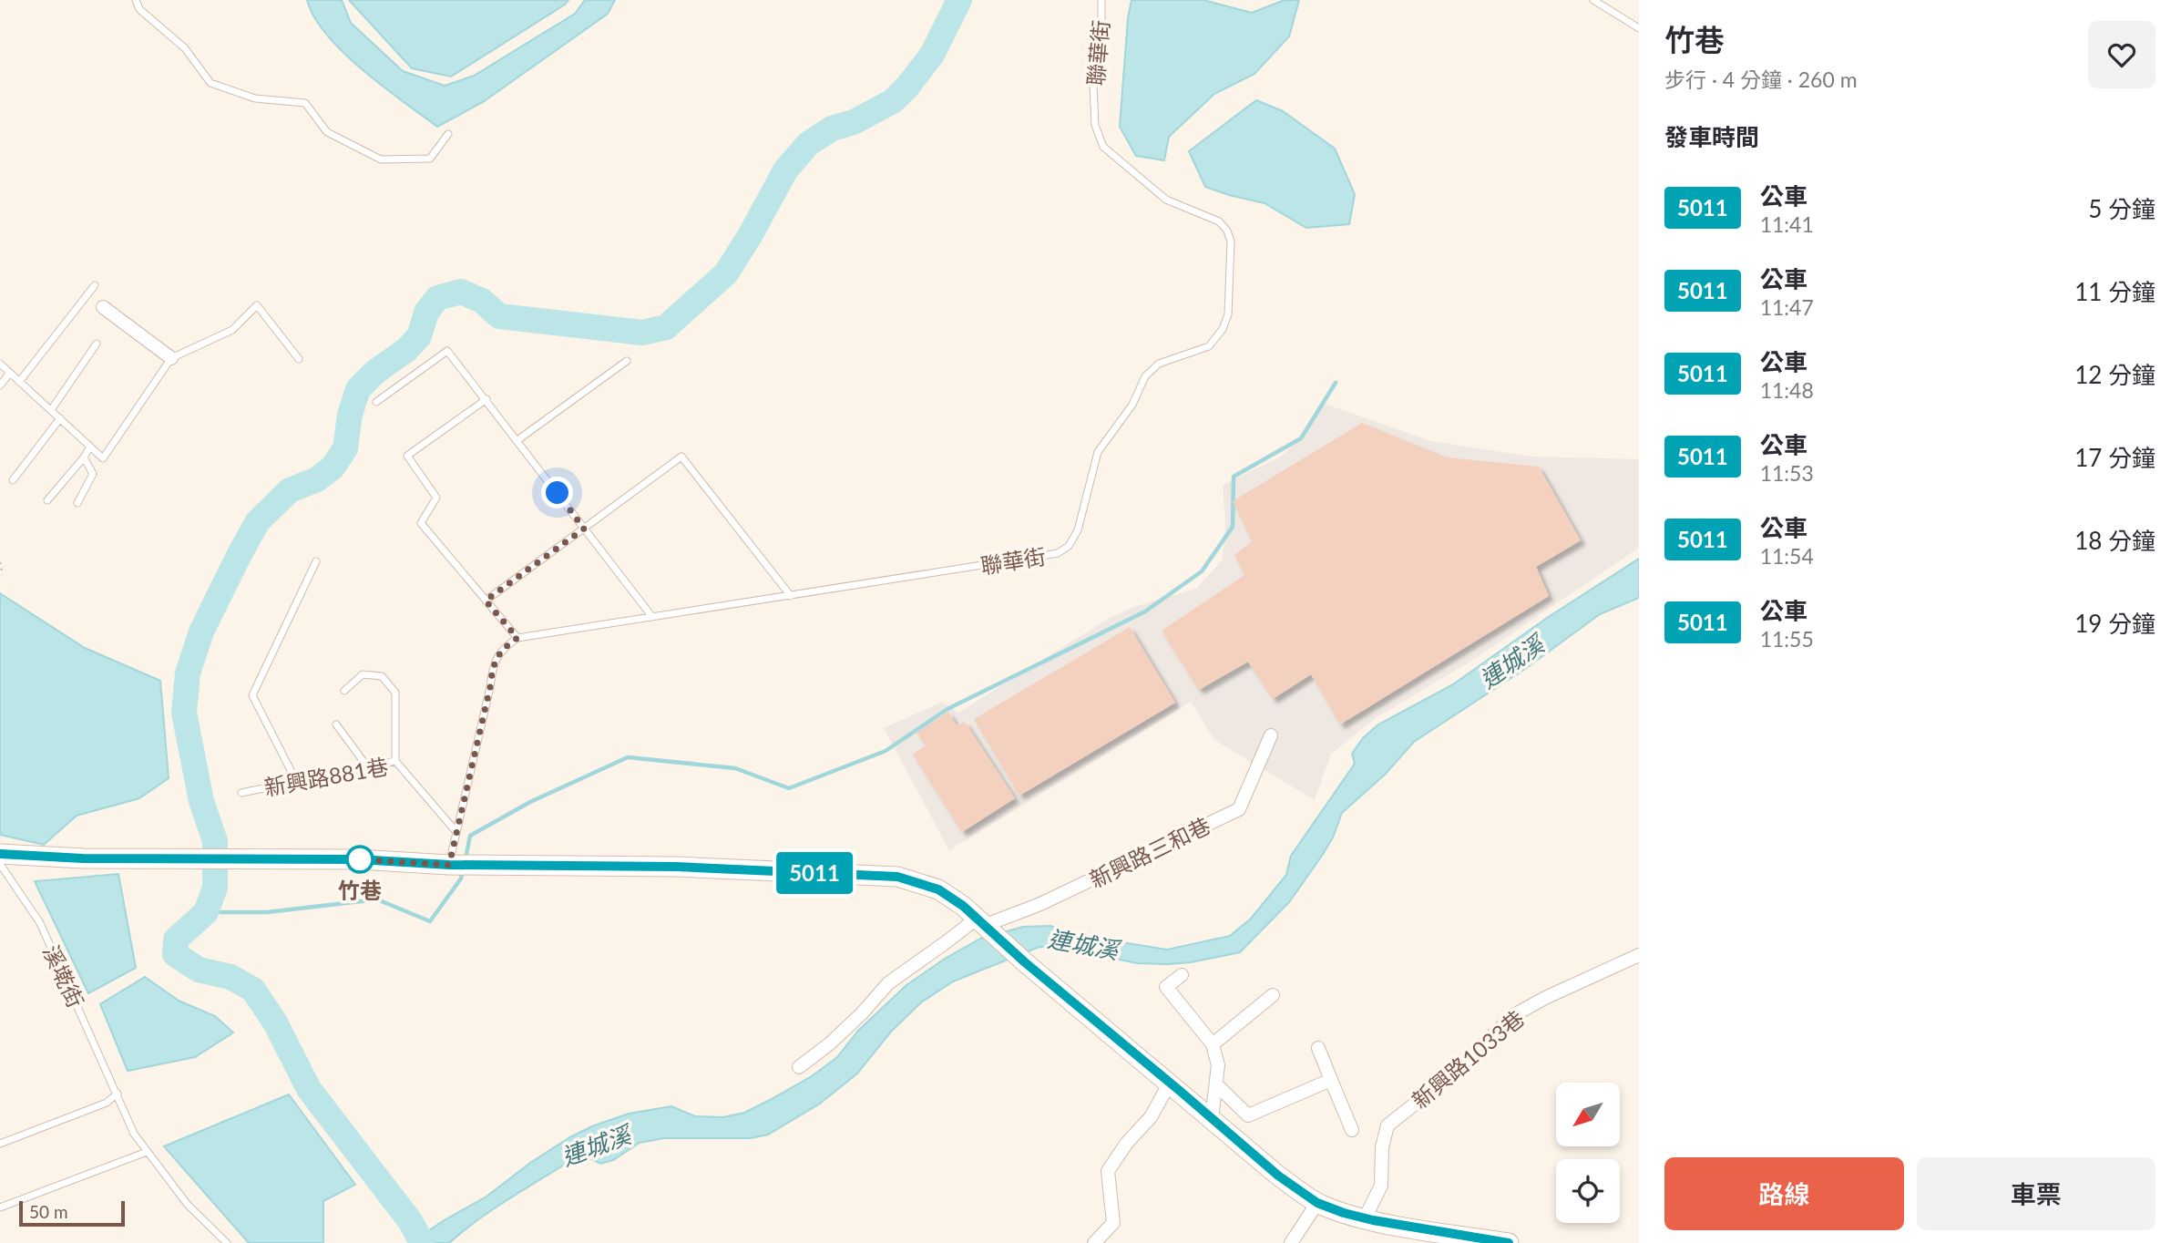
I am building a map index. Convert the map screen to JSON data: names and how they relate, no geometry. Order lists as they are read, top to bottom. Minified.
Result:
{"streets":{"street":["新興路三和巷","新興路1033巷"],"lane":["聯華街","新興路881巷","溪墘街"]},"water":["連城溪"],"places":["竹巷"],"lines":["bus line 5011"],"scale_bar":"50 m","north":"bottom left","page":{"on_map":"5011","heading":[["竹巷","步行 · 4 分鐘 · 260 m"],"發車時間"],"list":[{"mark":"5011","name":"公車","note":"11:41","value":"5 分鐘"},{"mark":"5011","name":"公車","note":"11:47","value":"11 分鐘"},{"mark":"5011","name":"公車","note":"11:48","value":"12 分鐘"},{"mark":"5011","name":"公車","note":"11:53","value":"17 分鐘"},{"mark":"5011","name":"公車","note":"11:54","value":"18 分鐘"},{"mark":"5011","name":"公車","note":"11:55","value":"19 分鐘"}],"buttons":["路線","車票"],"scale":"50 m"}}
